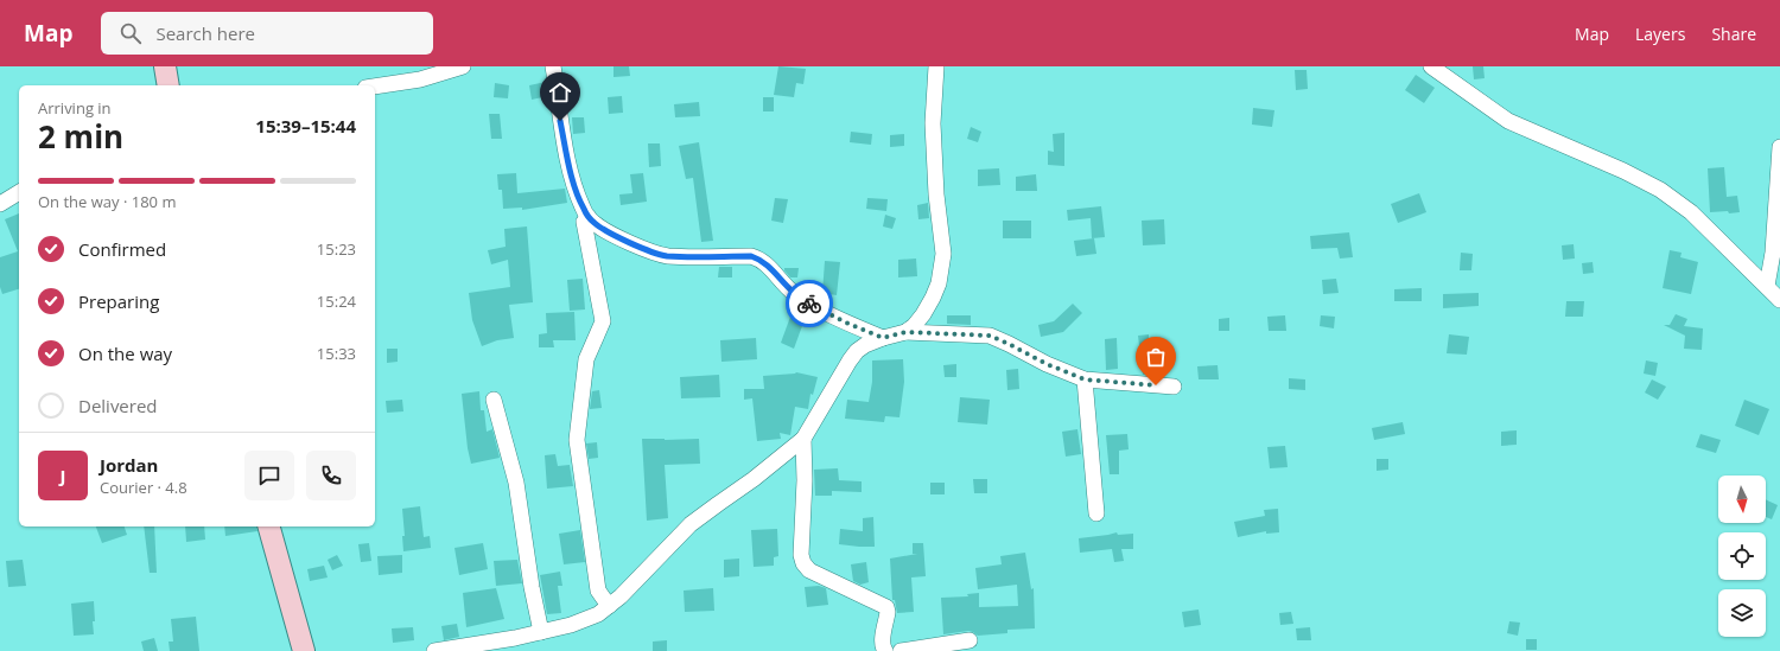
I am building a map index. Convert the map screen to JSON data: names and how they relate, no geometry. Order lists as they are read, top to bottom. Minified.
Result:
{"north":"bottom","page":{"header":"Map","search":"Search here","nav":["Map","Layers","Share"],"heading":["2 min","Arriving in","15:39–15:44"],"panel":["Jordan","Courier · 4.8"],"bar":"On the way · 180 m","list":[["Confirmed","15:23"],["Preparing","15:24"],["On the way","15:33"],"Delivered"],"round":"J"}}
